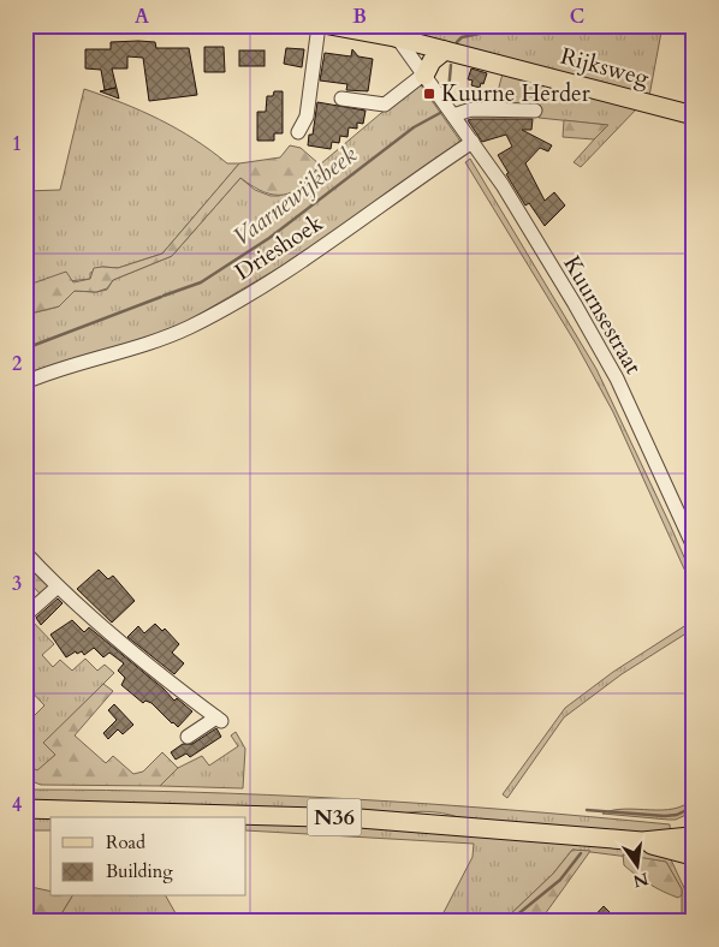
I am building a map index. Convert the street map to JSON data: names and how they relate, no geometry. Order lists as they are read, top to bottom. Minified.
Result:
{"streets":{"main road":["Rijksweg","N36"],"street":["Drieshoek","Kuurnsestraat"]},"crossings":[["Rijksweg","Kuurnsestraat"],["Drieshoek","Kuurnsestraat"]],"water":["Vaarnewijkbeek"],"places":{"transit":["Kuurne Herder"]},"legend":["Road","Building"],"north":"bottom","grid":{"columns":["A","B","C"],"rows":["1","2","3","4"]}}
